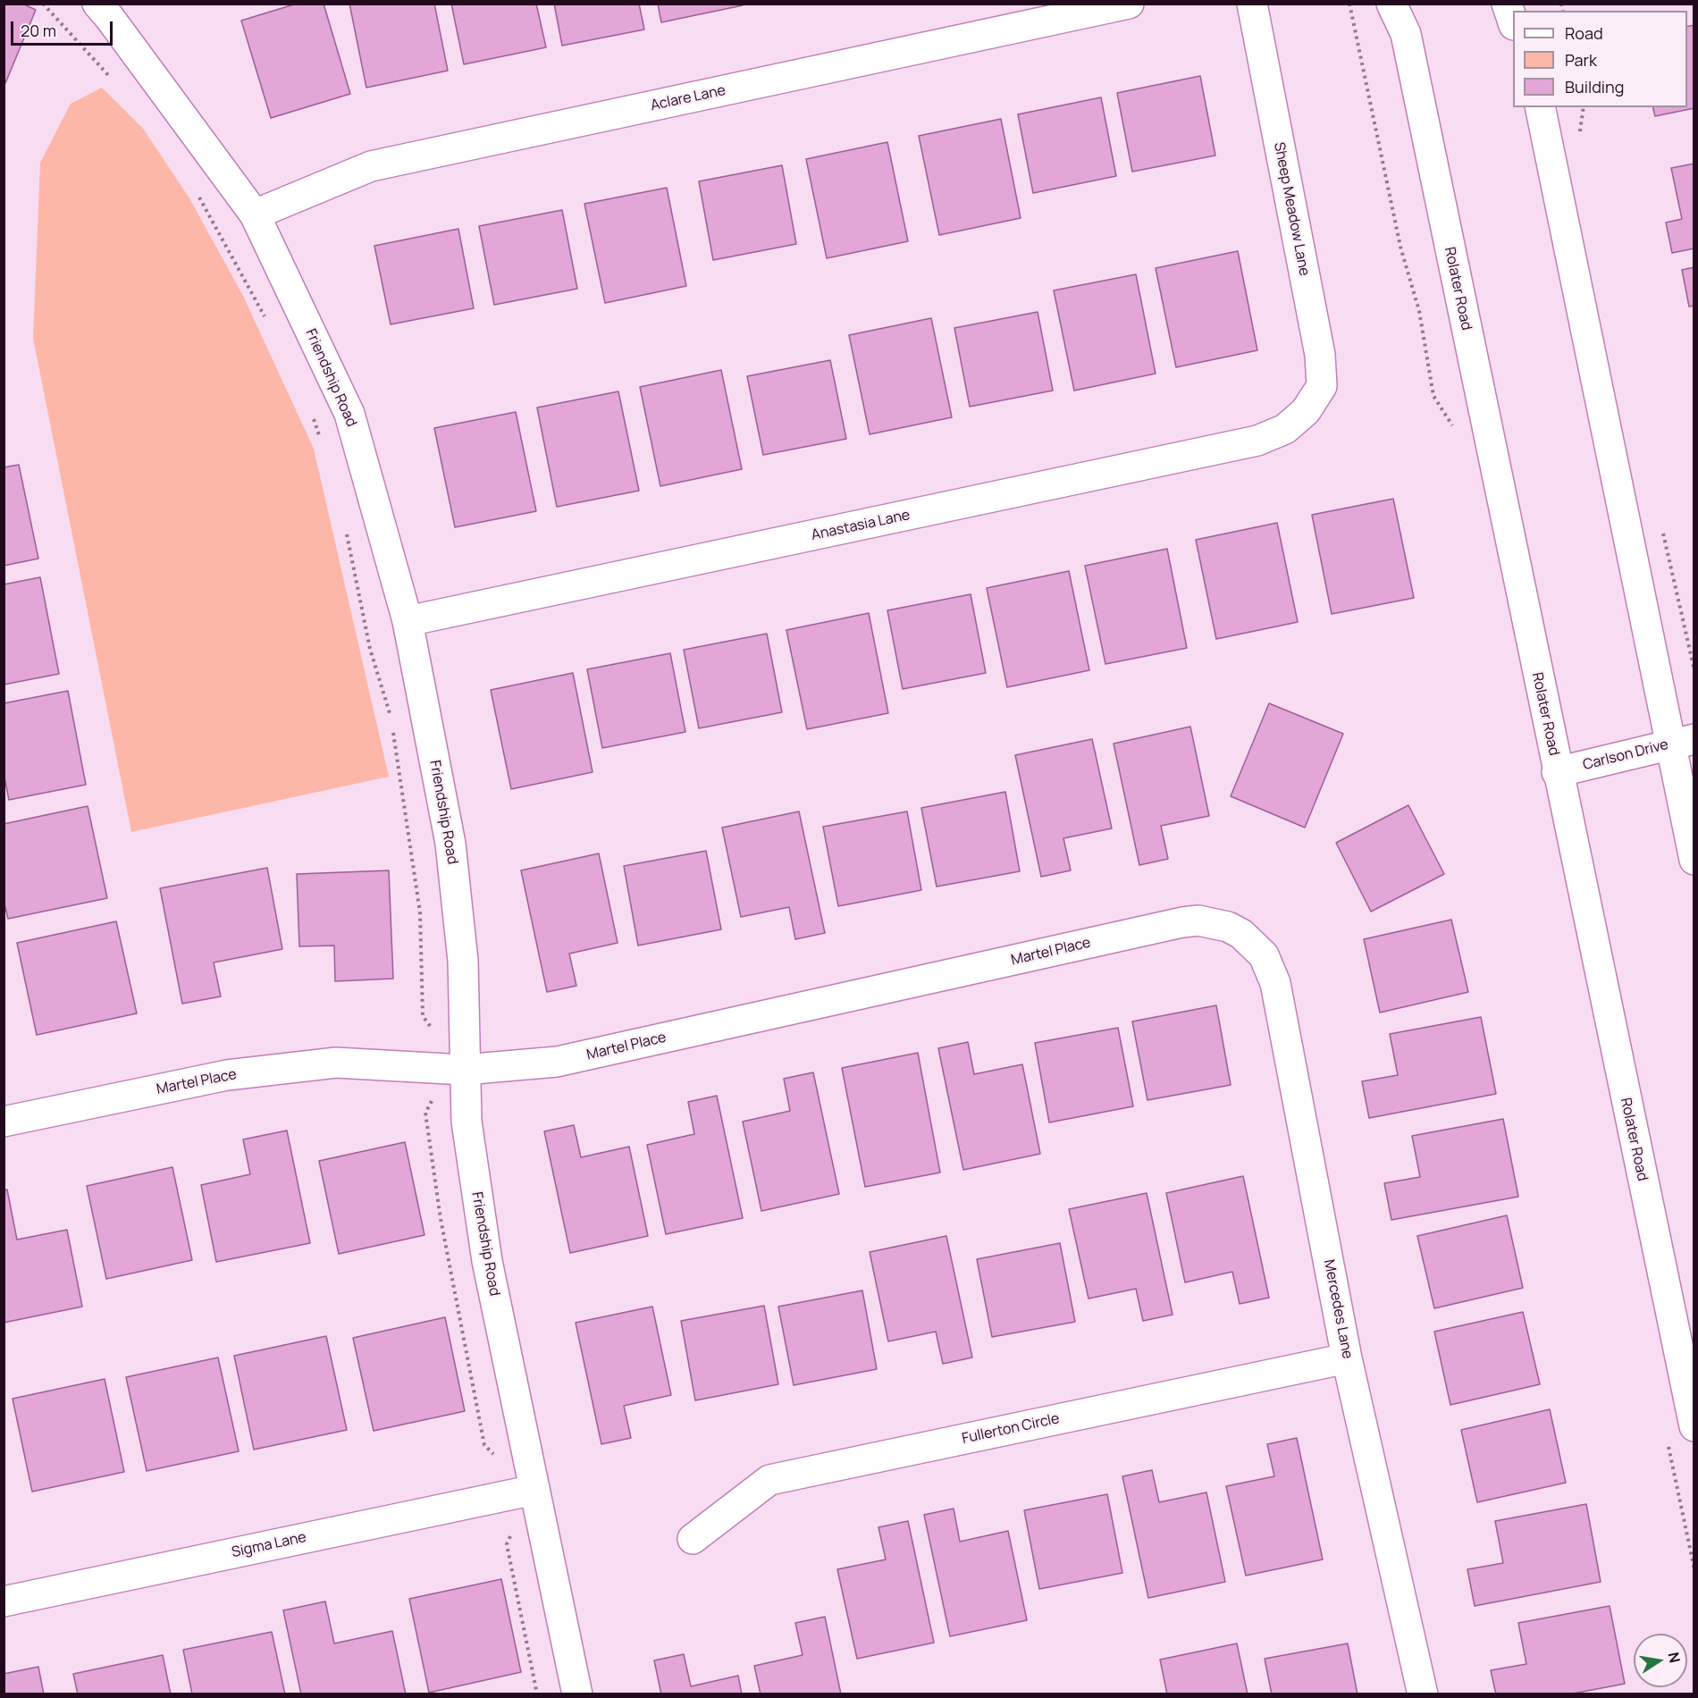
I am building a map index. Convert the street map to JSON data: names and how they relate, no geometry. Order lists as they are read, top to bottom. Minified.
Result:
{"streets":{"street":["Aclare Lane","Sheep Meadow Lane","Rolater Road","Friendship Road","Anastasia Lane","Carlson Drive","Martel Place","Mercedes Lane","Fullerton Circle","Sigma Lane"]},"crossings":[["Aclare Lane","Friendship Road"],["Sheep Meadow Lane","Anastasia Lane"],["Rolater Road","Carlson Drive"],["Friendship Road","Anastasia Lane"],["Friendship Road","Martel Place"],["Friendship Road","Sigma Lane"],["Martel Place","Mercedes Lane"],["Mercedes Lane","Fullerton Circle"]],"legend":["Road","Park","Building"],"scale_bar":"20 m","north":"right"}
